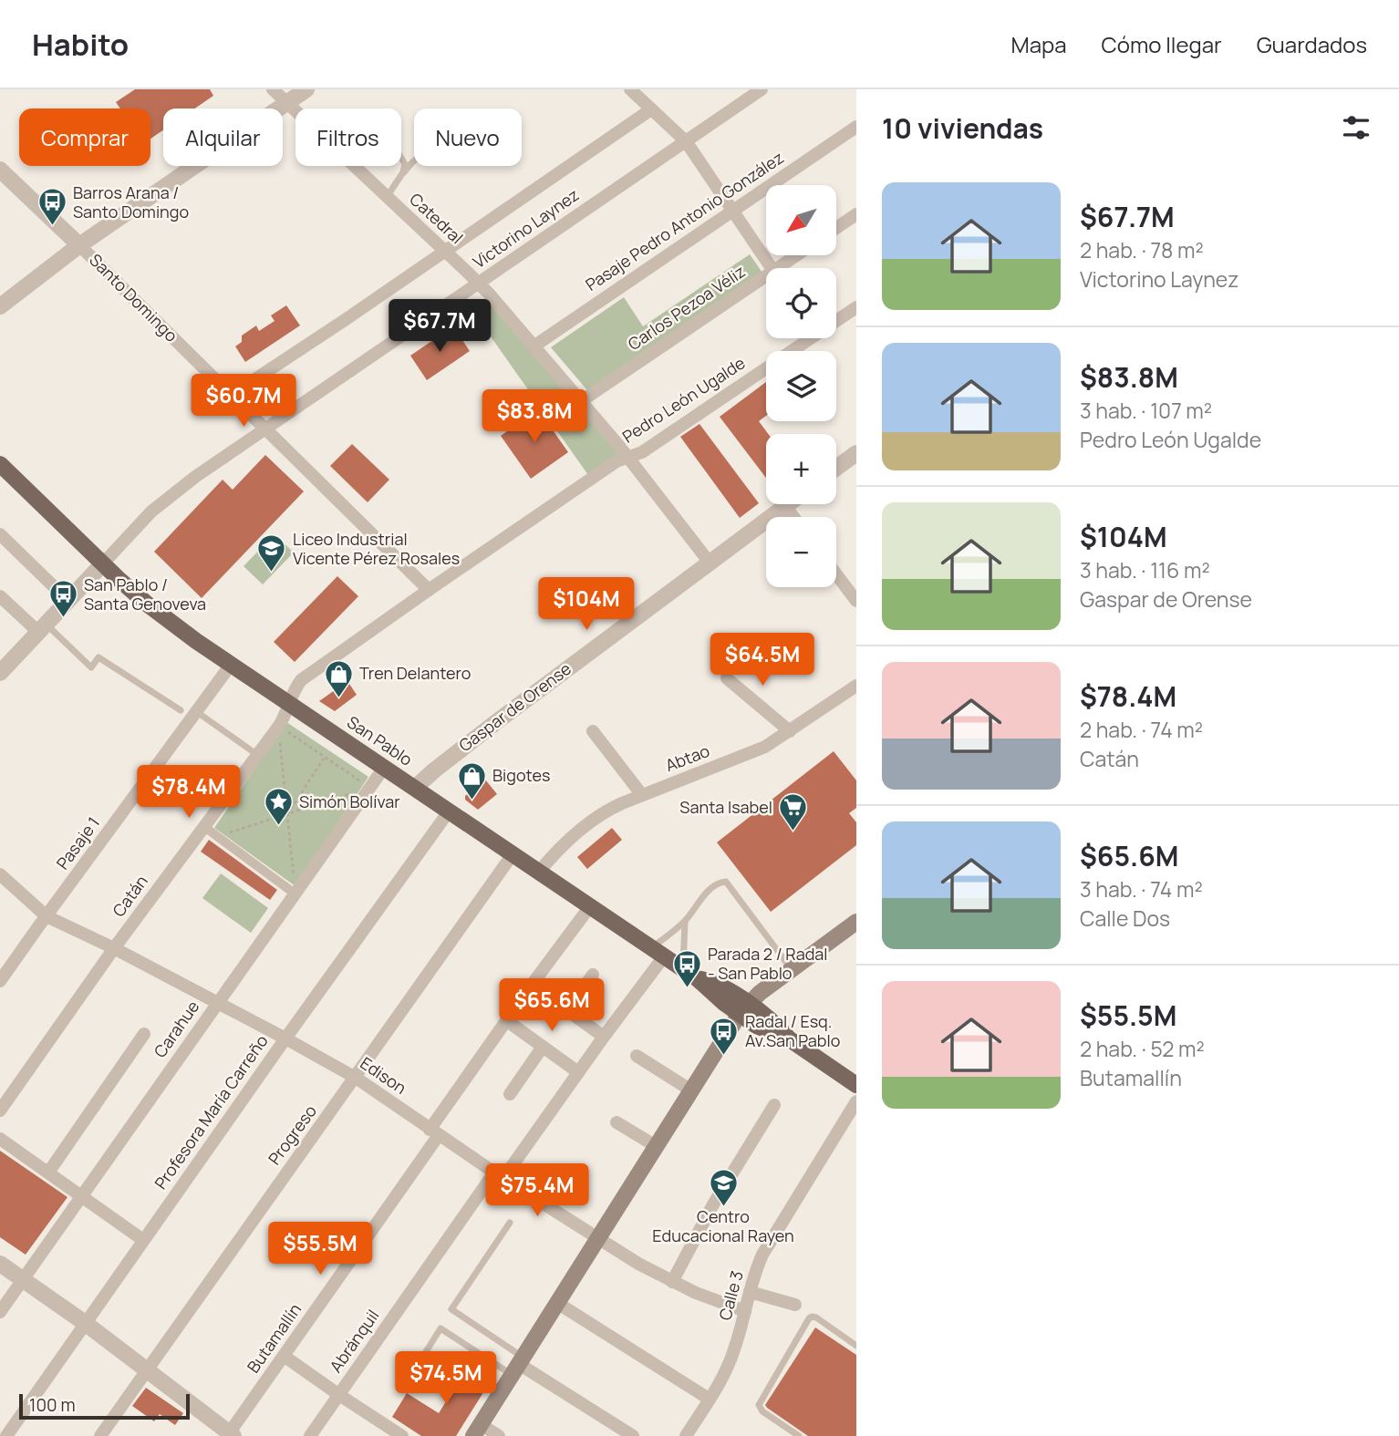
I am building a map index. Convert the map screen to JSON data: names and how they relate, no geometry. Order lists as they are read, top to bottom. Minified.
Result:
{"streets":{"main road":["San Pablo"],"street":["Catedral","Pasaje Pedro Antonio González","Victorino Laynez","Santo Domingo","Carlos Pezoa Véliz","Pedro León Ugalde","Gaspar de Orense","Abtao","Pasaje 1","Catán","Carahue","Edison","Profesora María Carreño","Progreso","Calle 3","Butamallín","Abránquil"]},"crossings":[["Catedral","Pasaje Pedro Antonio González"],["Catedral","Victorino Laynez"],["Catedral","Carlos Pezoa Véliz"],["Catedral","Pedro León Ugalde"],["Catedral","Gaspar de Orense"],["Victorino Laynez","Santo Domingo"],["Victorino Laynez","San Pablo"],["Santo Domingo","Pedro León Ugalde"],["Pedro León Ugalde","San Pablo"],["Pedro León Ugalde","Catán"],["Gaspar de Orense","San Pablo"],["San Pablo","Abtao"],["San Pablo","Pasaje 1"],["San Pablo","Catán"],["San Pablo","Carahue"],["San Pablo","Profesora María Carreño"],["San Pablo","Progreso"],["San Pablo","Butamallín"],["Pasaje 1","Edison"],["Catán","Edison"],["Carahue","Edison"],["Edison","Profesora María Carreño"],["Edison","Progreso"],["Edison","Calle 3"],["Edison","Butamallín"],["Edison","Abránquil"]],"places":{"bus stop":["Barros Arana / Santo Domingo","San Pablo / Santa Genoveva","Parada 2 / Radal - San Pablo","Radal / Esq. Av.San Pablo"],"school or university":["Liceo Industrial Vicente Pérez Rosales","Centro Educacional Rayen"],"shop":["Tren Delantero","Bigotes"],"place":["Simón Bolívar"],"supermarket":["Santa Isabel"]},"scale_bar":"100 m","north":"bottom left","page":{"header":"Habito","nav":["Mapa","Cómo llegar","Guardados"],"heading":"10 viviendas","chip":["Comprar","Alquilar","Filtros","Nuevo"],"list":[{"name":"$67.7M","note":"2 hab. · 78 m² · Victorino Laynez"},{"name":"$83.8M","note":"3 hab. · 107 m² · Pedro León Ugalde"},{"name":"$104M","note":"3 hab. · 116 m² · Gaspar de Orense"},{"name":"$78.4M","note":"2 hab. · 74 m² · Catán"},{"name":"$65.6M","note":"3 hab. · 74 m² · Calle Dos"},{"name":"$55.5M","note":"2 hab. · 52 m² · Butamallín"}],"map_buttons":["+","−"],"price":["$67.7M","$60.7M","$83.8M","$104M","$64.5M","$78.4M","$65.6M","$75.4M","$55.5M","$74.5M"],"scale":"100 m"}}
